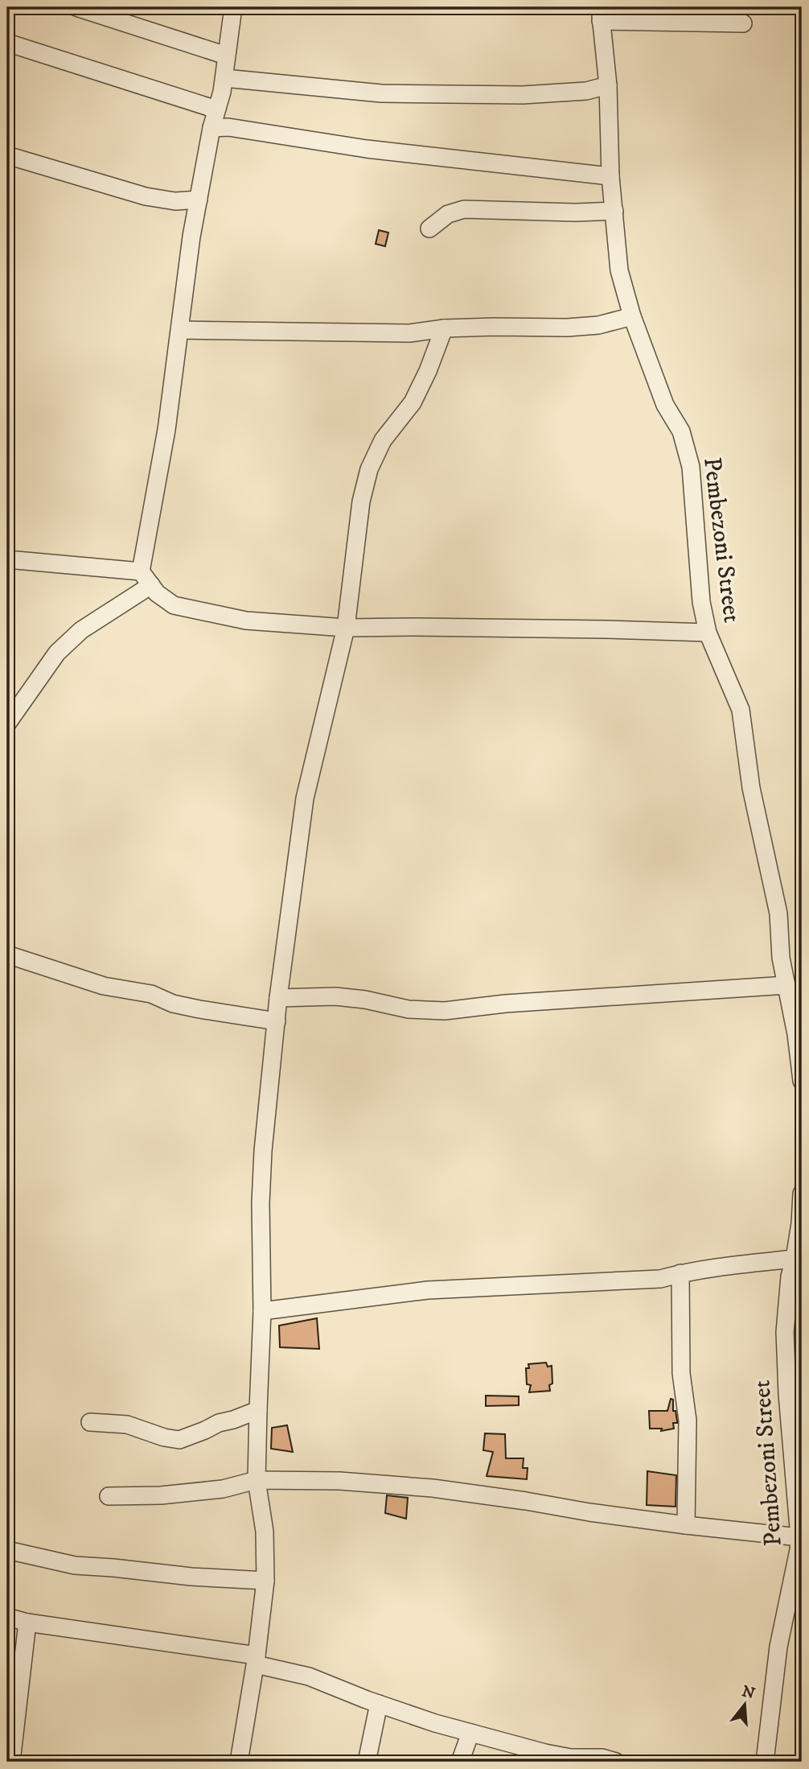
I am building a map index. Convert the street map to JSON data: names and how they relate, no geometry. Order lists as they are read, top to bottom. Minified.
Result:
{"streets":{"street":["Pembezoni Street"]},"north":"top"}
